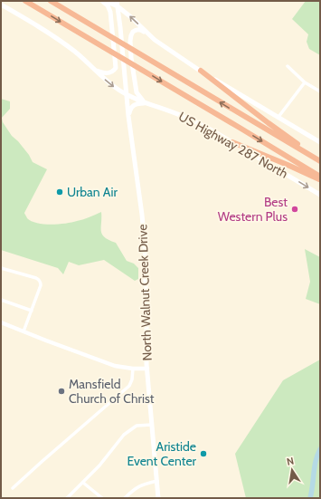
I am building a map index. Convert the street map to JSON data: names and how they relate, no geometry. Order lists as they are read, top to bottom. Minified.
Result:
{"streets":{"main road":["US Highway 287 North","North Walnut Creek Drive"]},"crossings":[["US Highway 287 North","North Walnut Creek Drive"]],"one_way":["US Highway 287 North"],"places":["Urban Air","Best Western Plus","Mansfield Church of Christ","Aristide Event Center"],"north":"top"}
